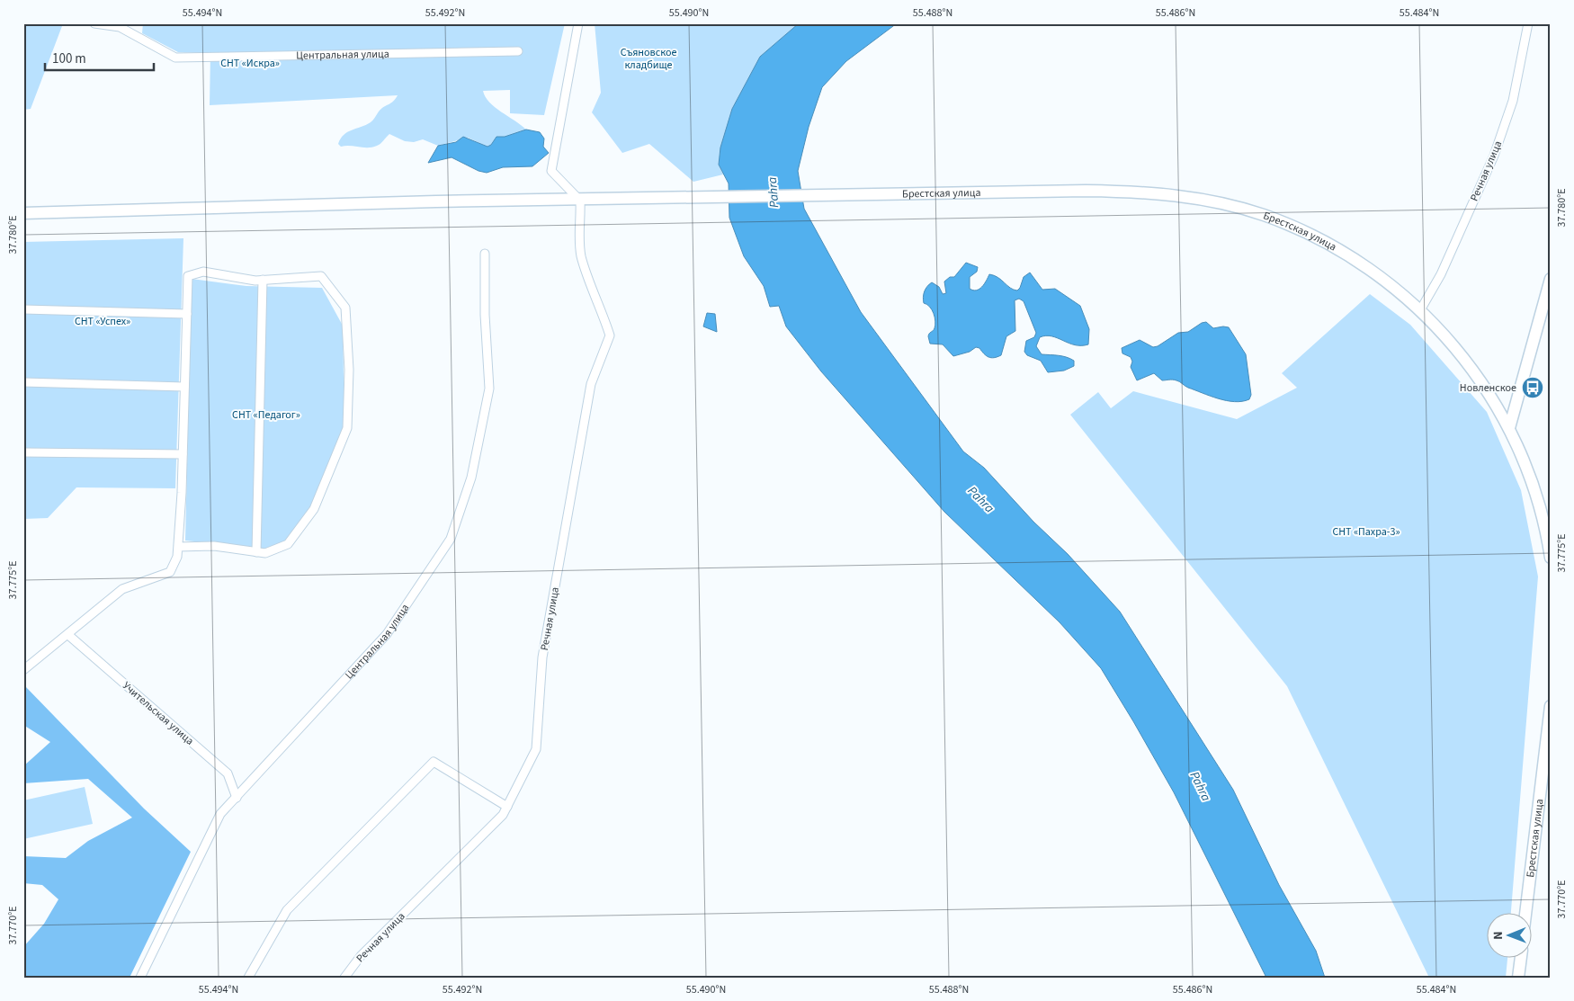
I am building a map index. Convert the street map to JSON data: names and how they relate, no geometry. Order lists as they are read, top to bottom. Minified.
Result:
{"streets":{"main road":["Брестская улица"],"street":["Центральная улица","Речная улица","Учительская улица"]},"crossings":[["Центральная улица","Учительская улица"],["Речная улица","Брестская улица"]],"water":["Pahra"],"parks":["Съяновское кладбище","СНТ «Искра»","СНТ «Успех»","СНТ «Педагог»","СНТ «Пахра-3»"],"places":{"bus stop":["Новленское"]},"scale_bar":"100 m","north":"left","coordinates":["55.494°N","55.492°N","55.490°N","55.488°N","55.486°N","55.484°N","37.780°E","37.775°E","37.770°E"]}
